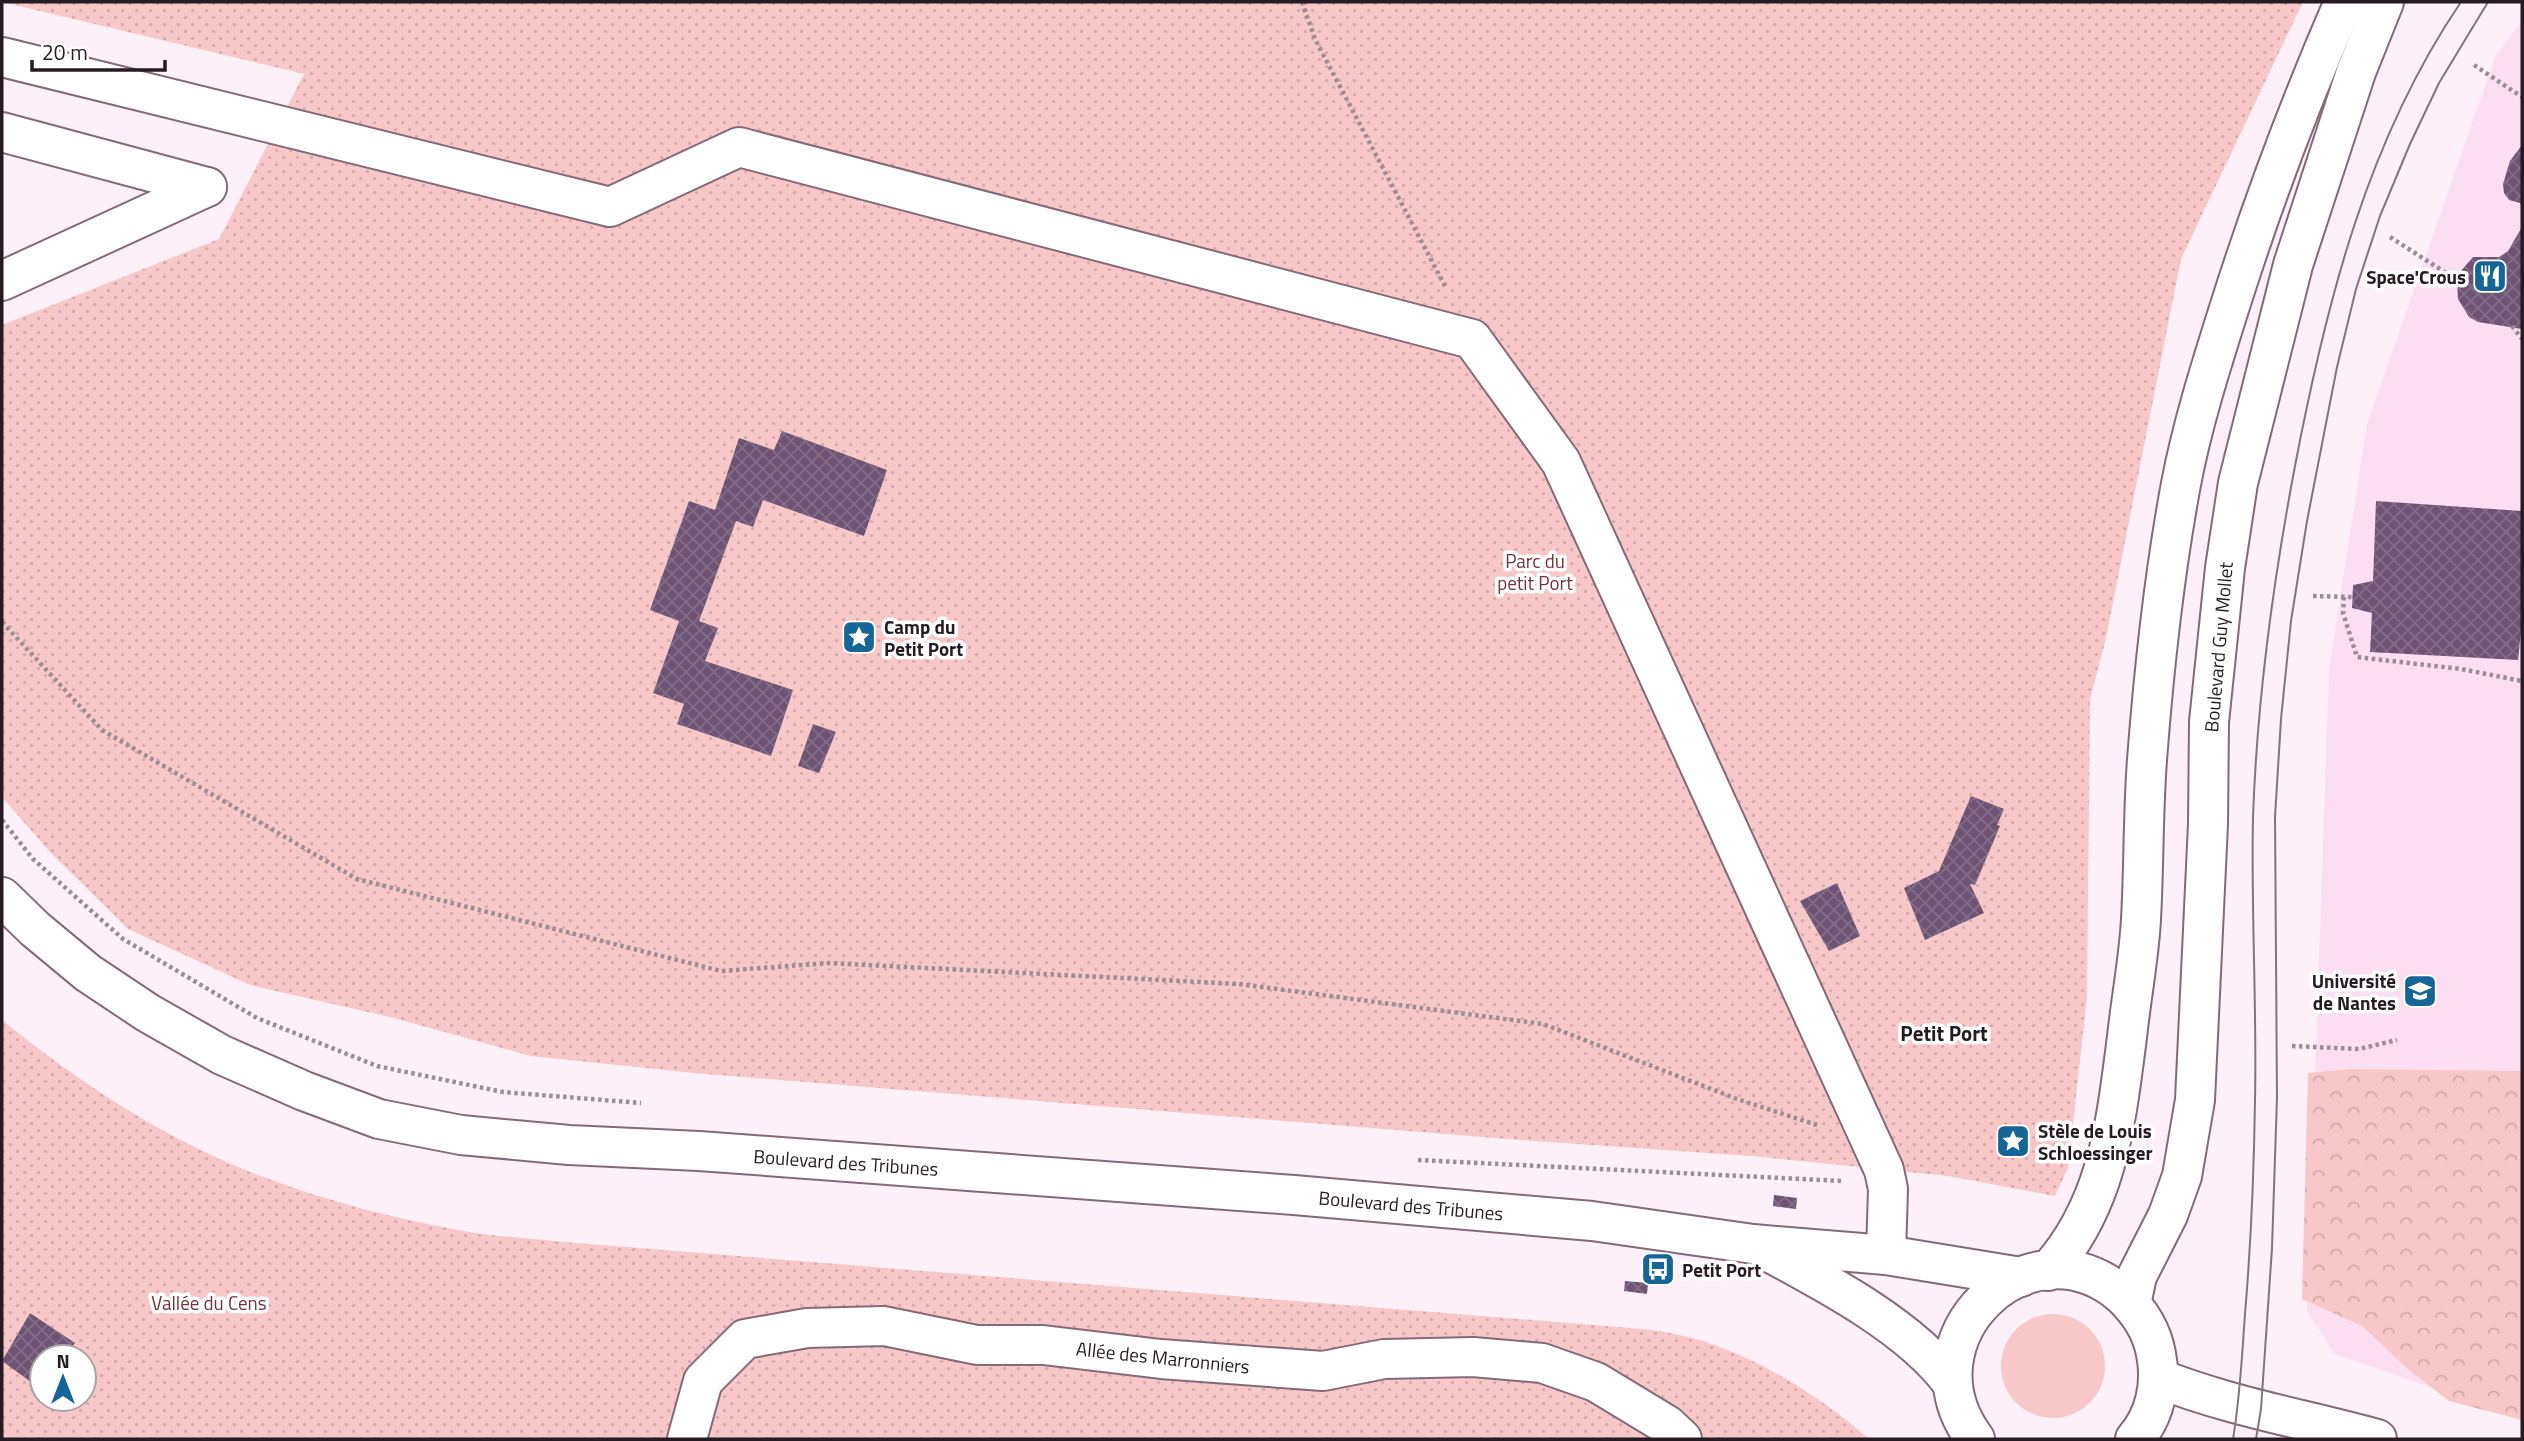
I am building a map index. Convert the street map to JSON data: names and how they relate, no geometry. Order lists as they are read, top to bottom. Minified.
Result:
{"streets":{"main road":["Boulevard Guy Mollet","Boulevard des Tribunes","Allée des Marronniers"]},"crossings":[["Boulevard Guy Mollet","Boulevard des Tribunes"]],"districts":["Petit Port"],"parks":["Parc du petit Port","Vallée du Cens"],"places":{"restaurant":["Space'Crous"],"place":["Camp du Petit Port","Stèle de Louis Schloessinger"],"school or university":["Université de Nantes"],"bus stop":["Petit Port"]},"scale_bar":"20 m","north":"top"}
